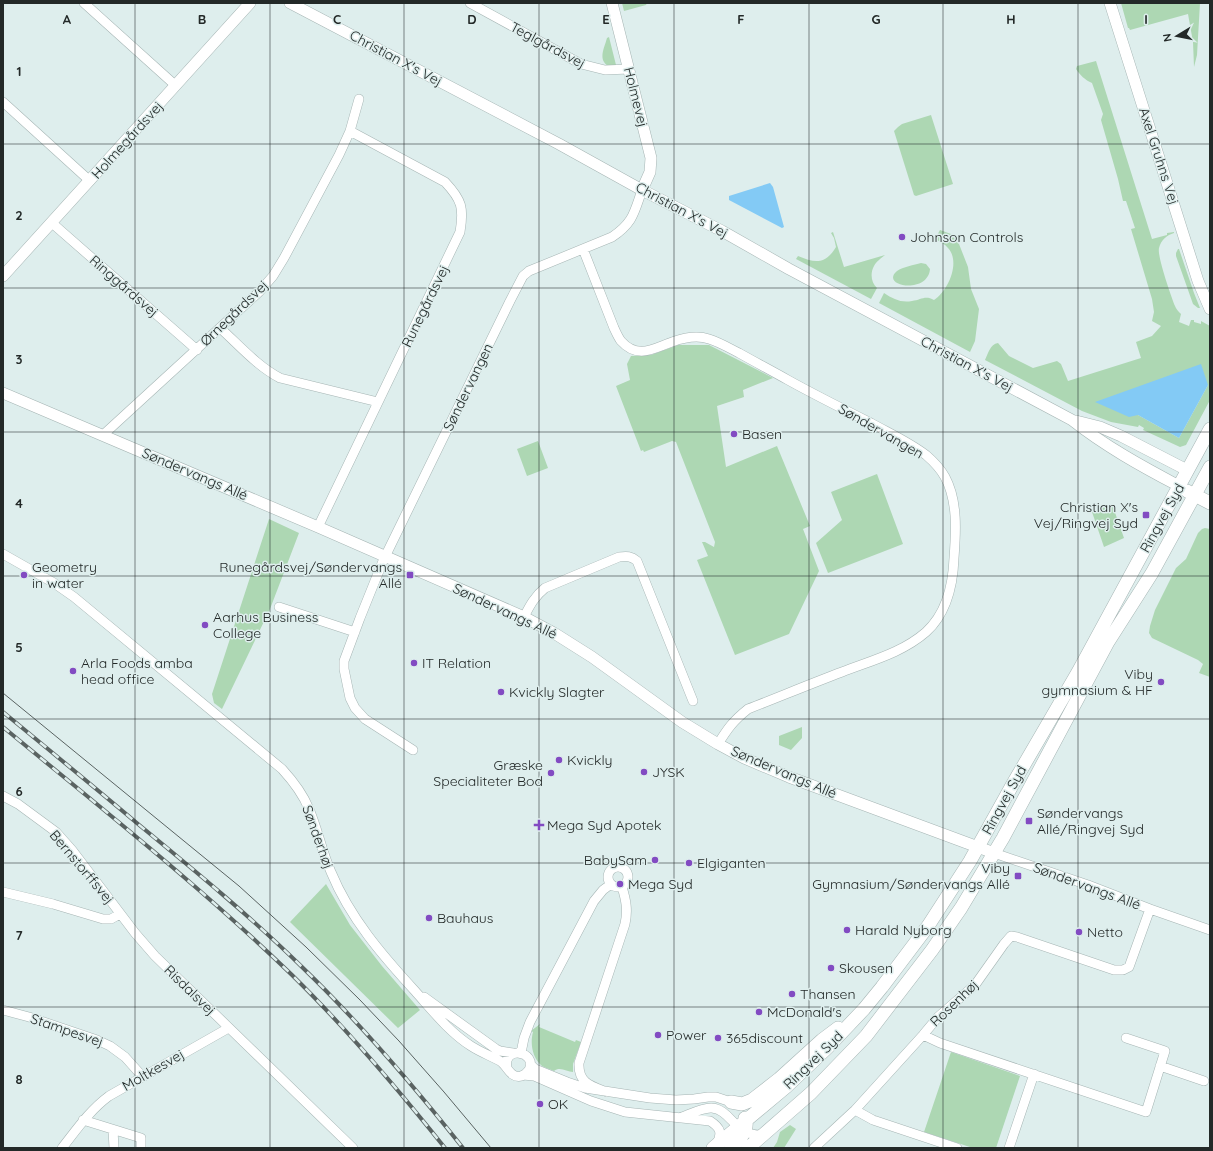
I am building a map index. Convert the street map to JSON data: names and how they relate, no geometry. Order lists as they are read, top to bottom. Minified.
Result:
{"streets":{"main road":["Christian X's Vej","Ringvej Syd"],"street":["Teglgårdsvej","Holmevej","Holmegårdsvej","Axel Gruhns Vej","Ringgårdsvej","Runegårdsvej","Ørnegårdsvej","Søndervangen","Søndervangs Allé","Sønderhøj","Bernstorffsvej","Risdalsvej","Rosenhøj","Stampesvej","Moltkesvej"]},"crossings":[["Teglgårdsvej","Holmevej"],["Christian X's Vej","Holmevej"],["Christian X's Vej","Søndervangen"],["Christian X's Vej","Ringvej Syd"],["Holmevej","Søndervangen"],["Holmegårdsvej","Ringgårdsvej"],["Ringgårdsvej","Ørnegårdsvej"],["Runegårdsvej","Ørnegårdsvej"],["Runegårdsvej","Søndervangs Allé"],["Ørnegårdsvej","Søndervangs Allé"],["Søndervangen","Søndervangs Allé"],["Søndervangs Allé","Ringvej Syd"],["Søndervangs Allé","Rosenhøj"],["Ringvej Syd","Sønderhøj"],["Bernstorffsvej","Risdalsvej"],["Risdalsvej","Moltkesvej"],["Stampesvej","Moltkesvej"]],"places":{"other":["Johnson Controls","Basen","Geometry in water","Aarhus Business College","IT Relation","Arla Foods amba head office","Viby gymnasium & HF","Kvickly Slagter","Kvickly","JYSK","Græske Specialiteter Bod","BabySam","Elgiganten","Mega Syd","Bauhaus","Harald Nyborg","Netto","Skousen","Thansen","McDonald's","Power","365discount","OK"],"transit":["Christian X's Vej/Ringvej Syd","Runegårdsvej/Søndervangs Allé","Søndervangs Allé/Ringvej Syd","Viby Gymnasium/Søndervangs Allé"],"health":["Mega Syd Apotek"]},"north":"left","grid":{"columns":["A","B","C","D","E","F","G","H","I"],"rows":["1","2","3","4","5","6","7","8"]}}
